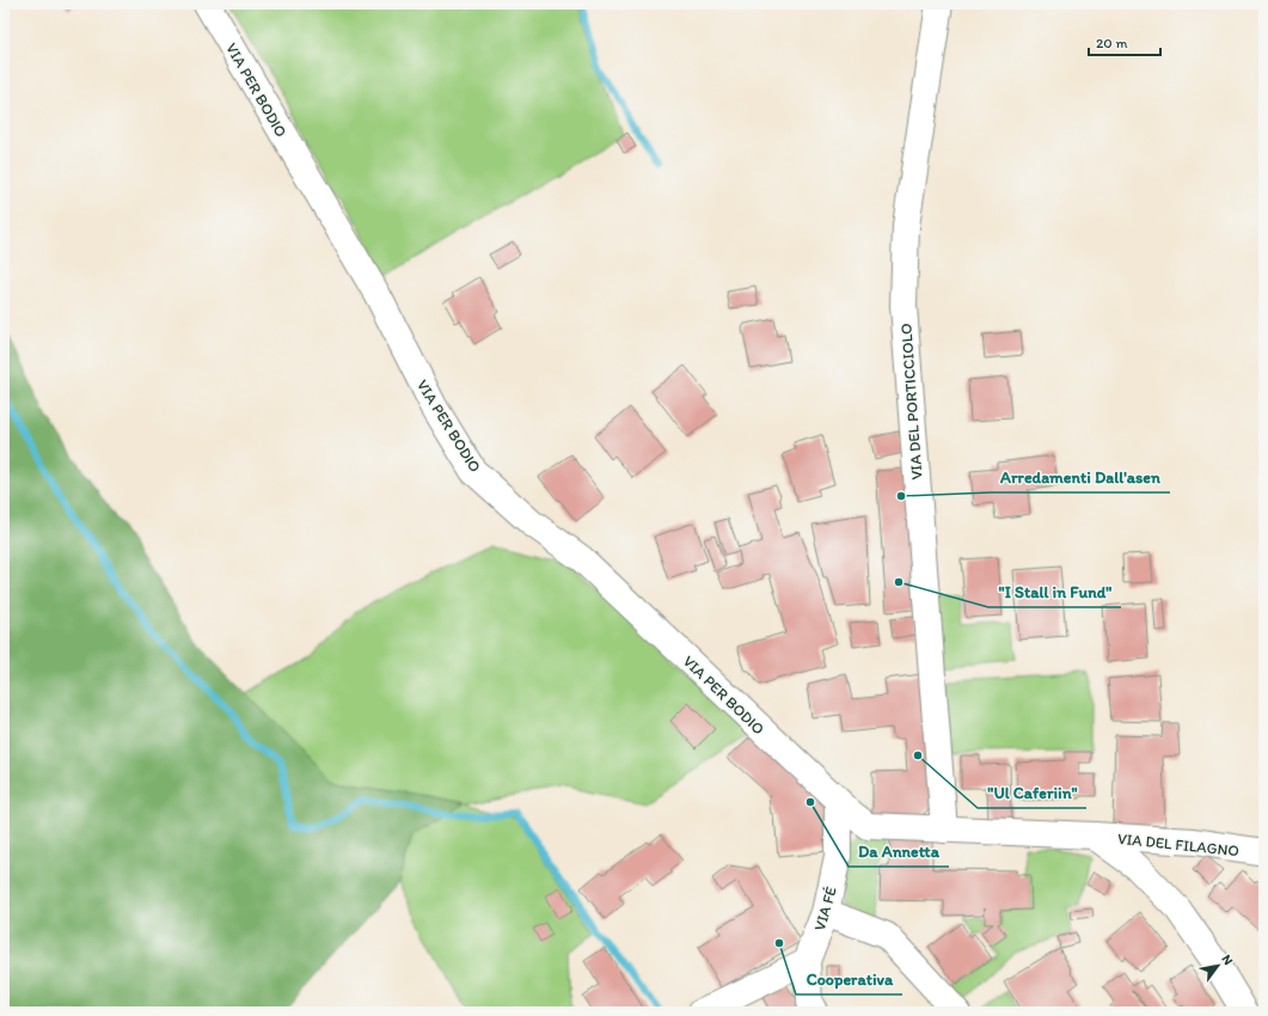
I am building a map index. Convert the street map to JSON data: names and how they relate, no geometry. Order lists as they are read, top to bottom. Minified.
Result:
{"streets":{"street":["VIA PER BODIO","VIA DEL PORTICCIOLO","VIA DEL FILAGNO","VIA FÉ"]},"crossings":[["VIA PER BODIO","VIA DEL PORTICCIOLO"],["VIA PER BODIO","VIA DEL FILAGNO"],["VIA PER BODIO","VIA FÉ"],["VIA DEL PORTICCIOLO","VIA DEL FILAGNO"]],"places":["Arredamenti Dall'asen","\"I Stall in Fund\"","\"Ul Caferiin\"","Da Annetta","Cooperativa"],"scale_bar":"20 m","north":"top right"}
